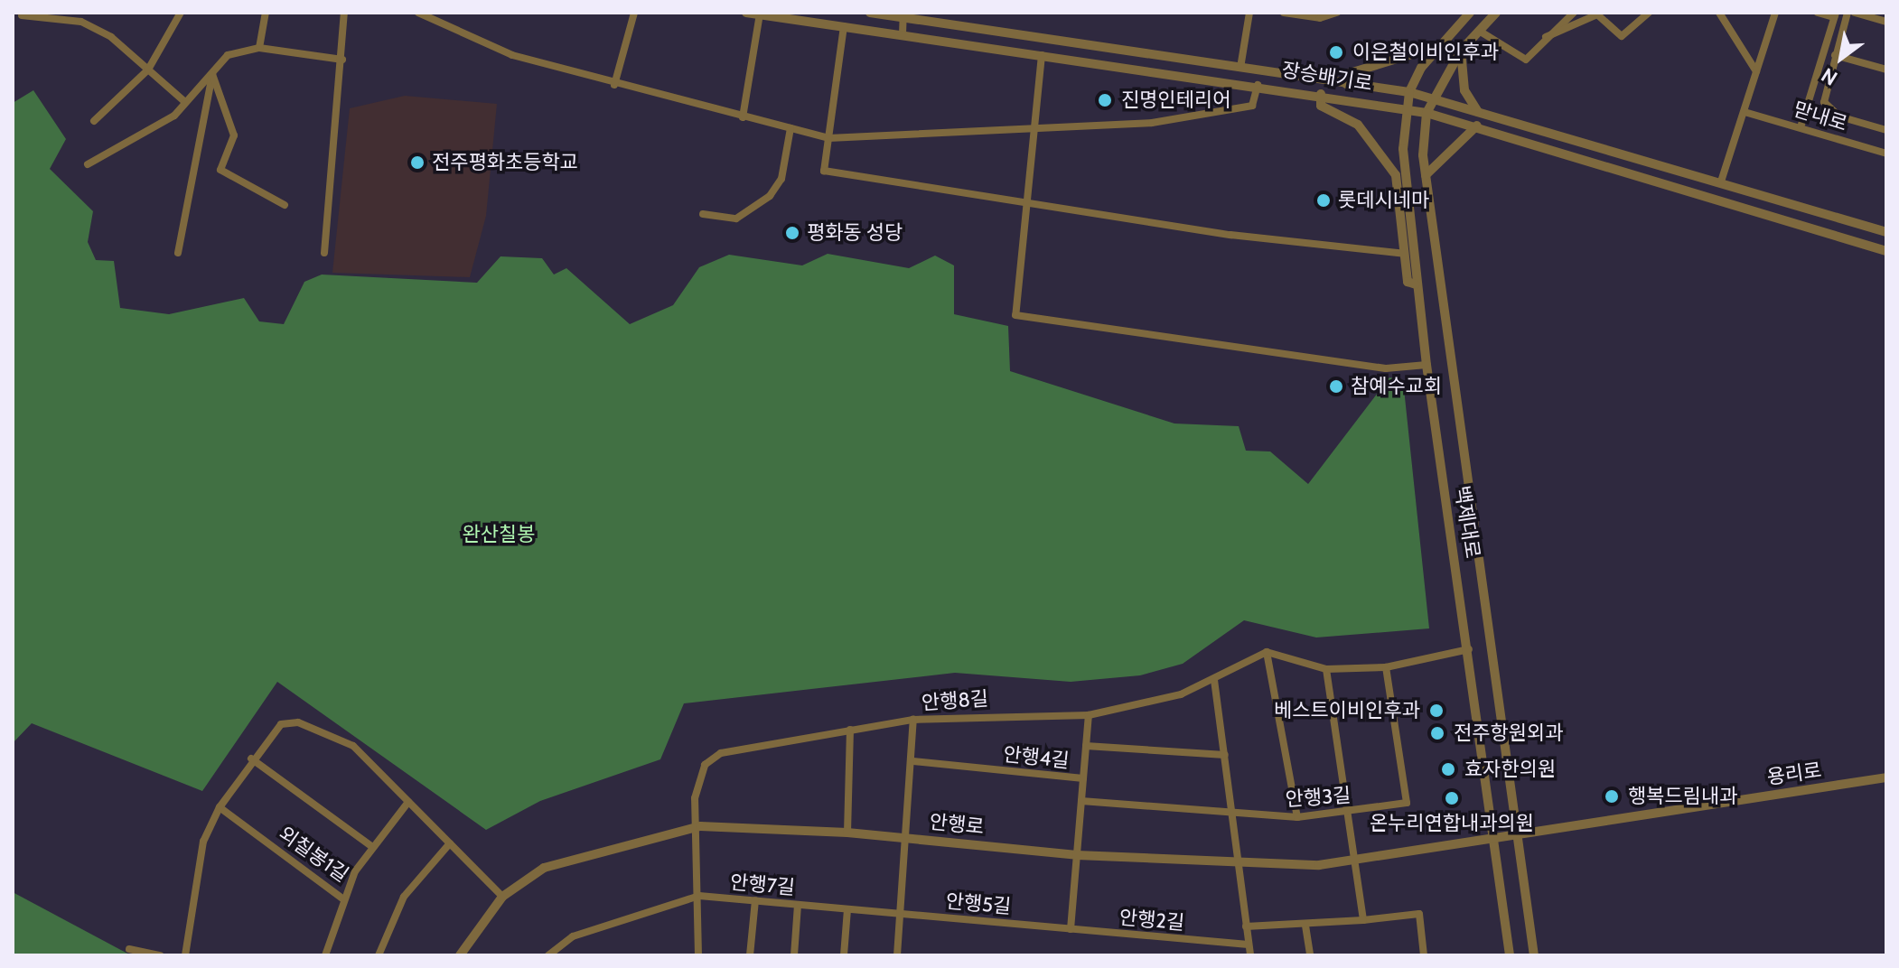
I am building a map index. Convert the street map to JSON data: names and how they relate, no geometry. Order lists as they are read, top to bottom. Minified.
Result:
{"streets":{"street":["장승배기로","맏내로","백제대로","안행8길","안행4길","용리로","안행3길","안행로","외칠봉1길","안행7길","안행5길","안행2길"]},"crossings":[["장승배기로","백제대로"],["백제대로","용리로"],["백제대로","안행로"],["안행8길","안행4길"],["안행8길","안행로"],["안행8길","안행7길"],["안행4길","안행3길"],["안행4길","안행로"],["안행4길","안행2길"],["용리로","안행로"],["안행로","안행7길"],["안행7길","안행5길"],["안행5길","안행2길"]],"parks":["완산칠봉"],"places":["이은철이비인후과","진명인테리어","전주평화초등학교","롯데시네마","평화동 성당","참예수교회","베스트이비인후과","전주항원외과","효자한의원","행복드림내과","온누리연합내과의원"],"north":"bottom left"}
